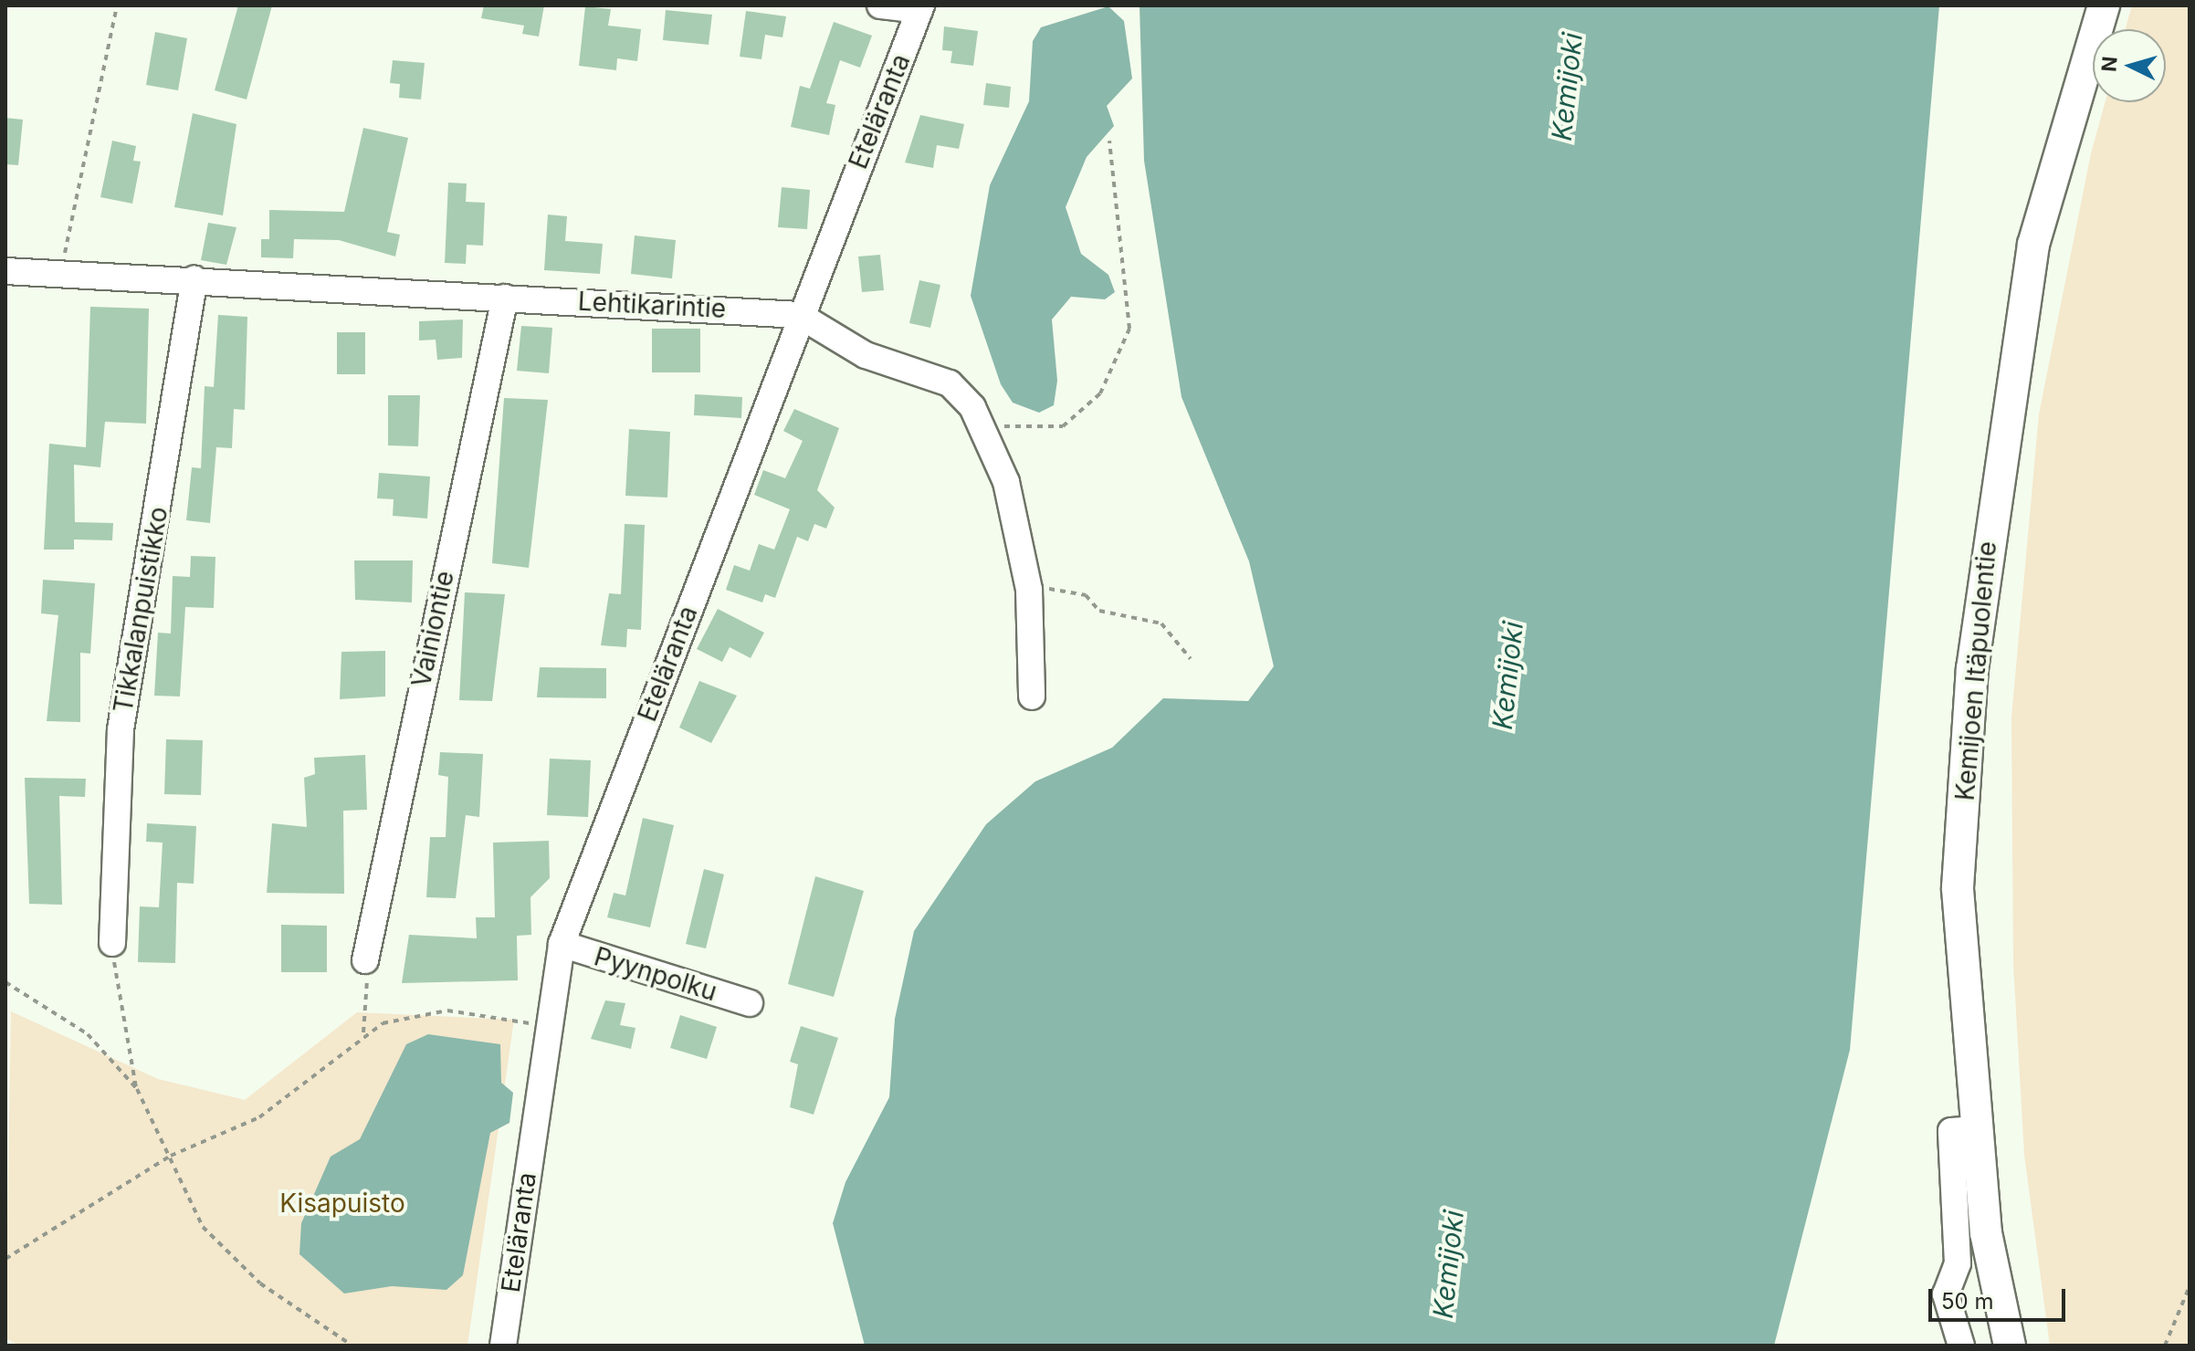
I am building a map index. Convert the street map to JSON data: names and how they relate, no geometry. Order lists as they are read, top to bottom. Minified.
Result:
{"streets":{"main road":["Kemijoen Itäpuolentie"],"street":["Eteläranta","Lehtikarintie","Tikkalanpuistikko","Vainiontie","Pyynpolku"]},"crossings":[["Eteläranta","Lehtikarintie"],["Eteläranta","Pyynpolku"],["Lehtikarintie","Tikkalanpuistikko"],["Lehtikarintie","Vainiontie"]],"water":["Kemijoki"],"parks":["Kisapuisto"],"scale_bar":"50 m","north":"left"}
